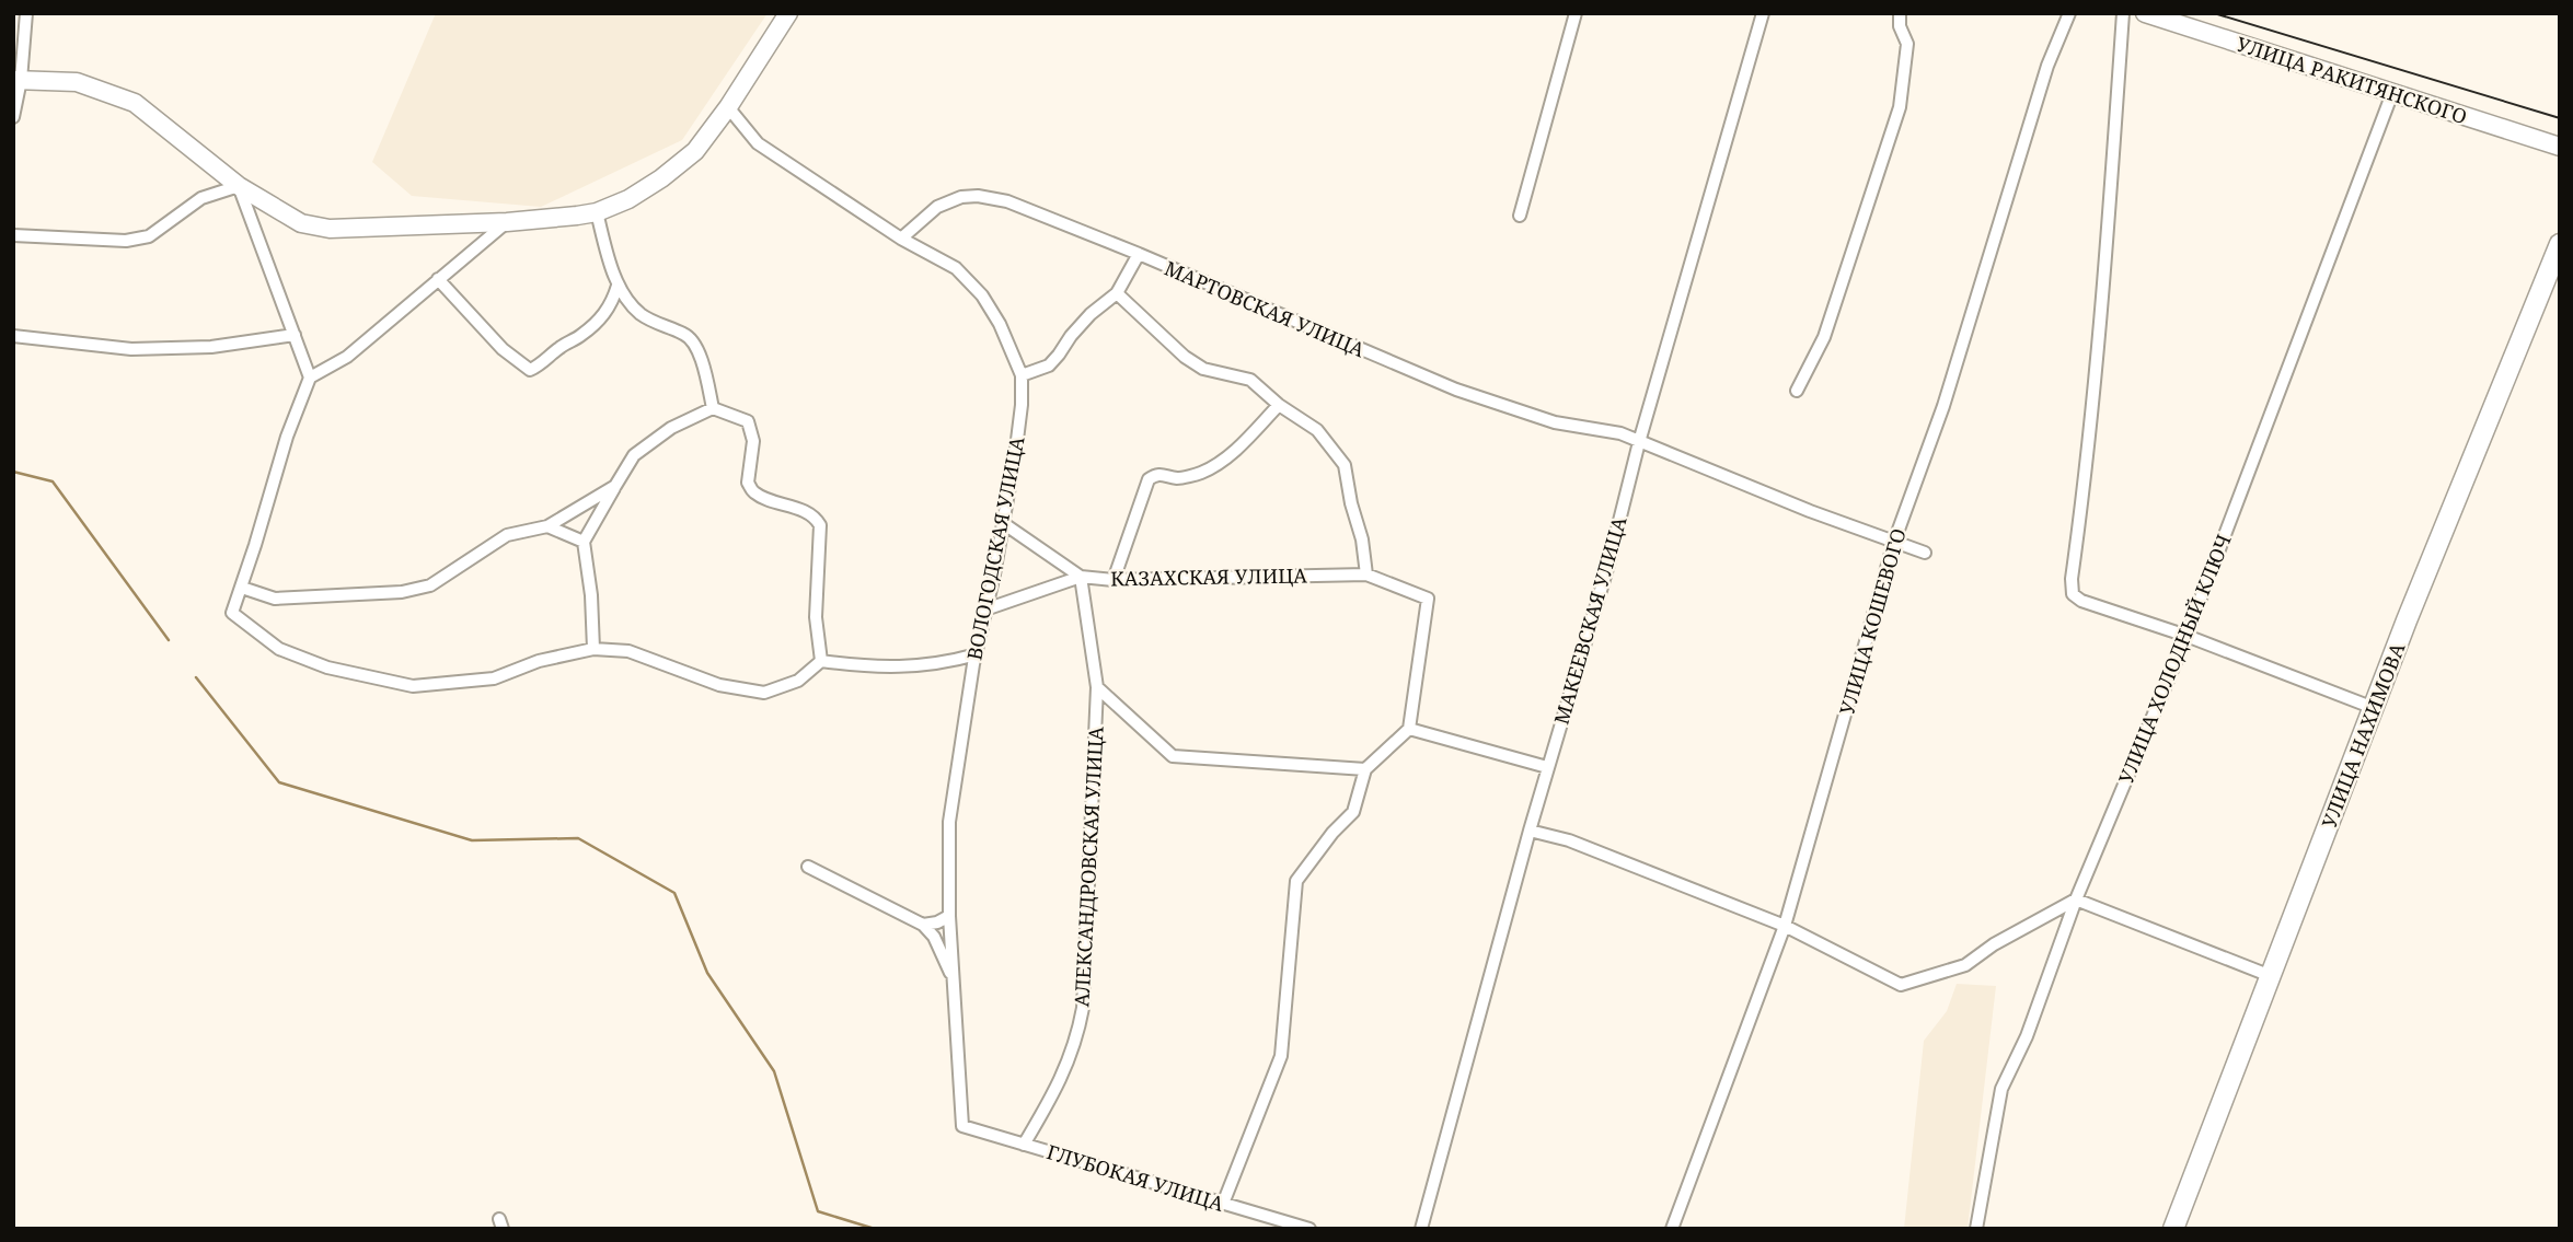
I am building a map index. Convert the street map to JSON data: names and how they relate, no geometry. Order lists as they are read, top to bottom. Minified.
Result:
{"streets":{"main road":["УЛИЦА РАКИТЯНСКОГО","УЛИЦА НАХИМОВА"],"street":["МАРТОВСКАЯ УЛИЦА","ВОЛОГОДСКАЯ УЛИЦА","КАЗАХСКАЯ УЛИЦА","МАКЕЕВСКАЯ УЛИЦА","УЛИЦА КОШЕВОГО","УЛИЦА ХОЛОДНЫЙ КЛЮЧ","АЛЕКСАНДРОВСКАЯ УЛИЦА","ГЛУБОКАЯ УЛИЦА"]},"crossings":[["УЛИЦА РАКИТЯНСКОГО","УЛИЦА ХОЛОДНЫЙ КЛЮЧ"],["МАРТОВСКАЯ УЛИЦА","ВОЛОГОДСКАЯ УЛИЦА"],["МАРТОВСКАЯ УЛИЦА","МАКЕЕВСКАЯ УЛИЦА"],["МАРТОВСКАЯ УЛИЦА","УЛИЦА КОШЕВОГО"],["ВОЛОГОДСКАЯ УЛИЦА","КАЗАХСКАЯ УЛИЦА"],["ВОЛОГОДСКАЯ УЛИЦА","ГЛУБОКАЯ УЛИЦА"],["КАЗАХСКАЯ УЛИЦА","АЛЕКСАНДРОВСКАЯ УЛИЦА"],["АЛЕКСАНДРОВСКАЯ УЛИЦА","ГЛУБОКАЯ УЛИЦА"]]}
